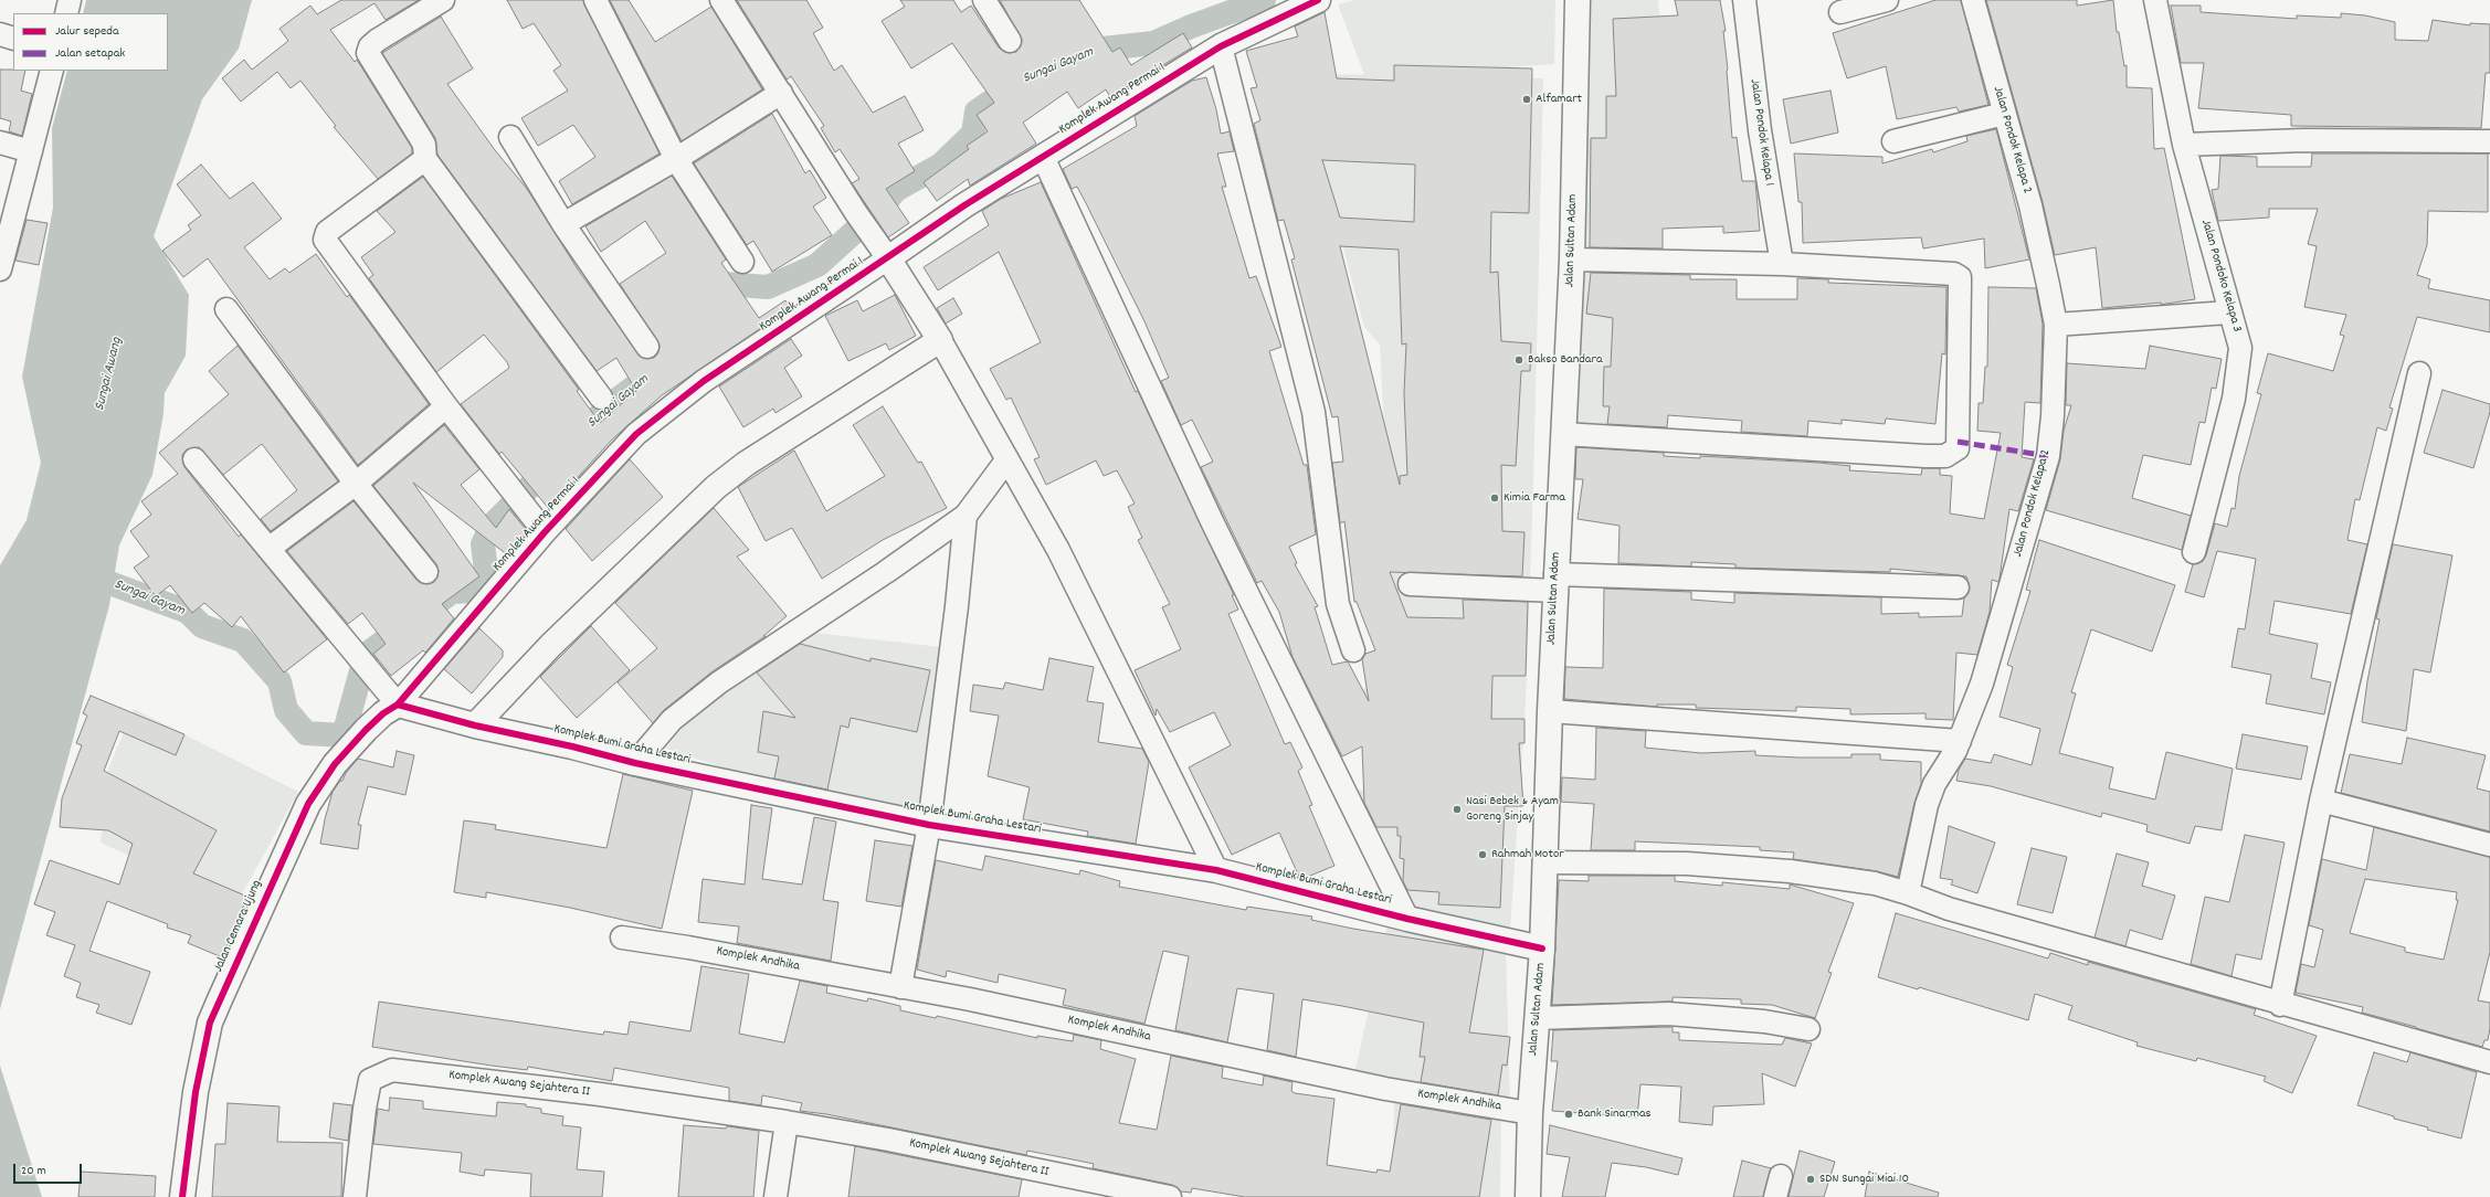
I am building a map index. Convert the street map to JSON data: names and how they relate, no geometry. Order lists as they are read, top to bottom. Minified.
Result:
{"streets":{"street":["Komplek Awang Permai 1","Jalan Pondok Kelapa 1","Jalan Pondok Kelapa 2","Jalan Sultan Adam","Jalan Pondoko Kelapa 3","Komplek Bumi Graha Lestari","Jalan Cemara Ujung","Komplek Andhika","Komplek Awang Sejahtera II"]},"crossings":[["Komplek Awang Permai 1","Komplek Bumi Graha Lestari"],["Komplek Awang Permai 1","Jalan Cemara Ujung"],["Jalan Sultan Adam","Komplek Bumi Graha Lestari"],["Jalan Sultan Adam","Komplek Andhika"],["Komplek Bumi Graha Lestari","Jalan Cemara Ujung"]],"water":["Sungai Gayam","Sungai Awang"],"places":["Alfamart","Bakso Bandara","Kimia Farma","Nasi Bebek & Ayam Goreng Sinjay","Rahmah Motor","Bank Sinarmas","SDN Sungai Miai 10"],"legend":["Jalur sepeda","Jalan setapak"],"scale_bar":"20 m"}
